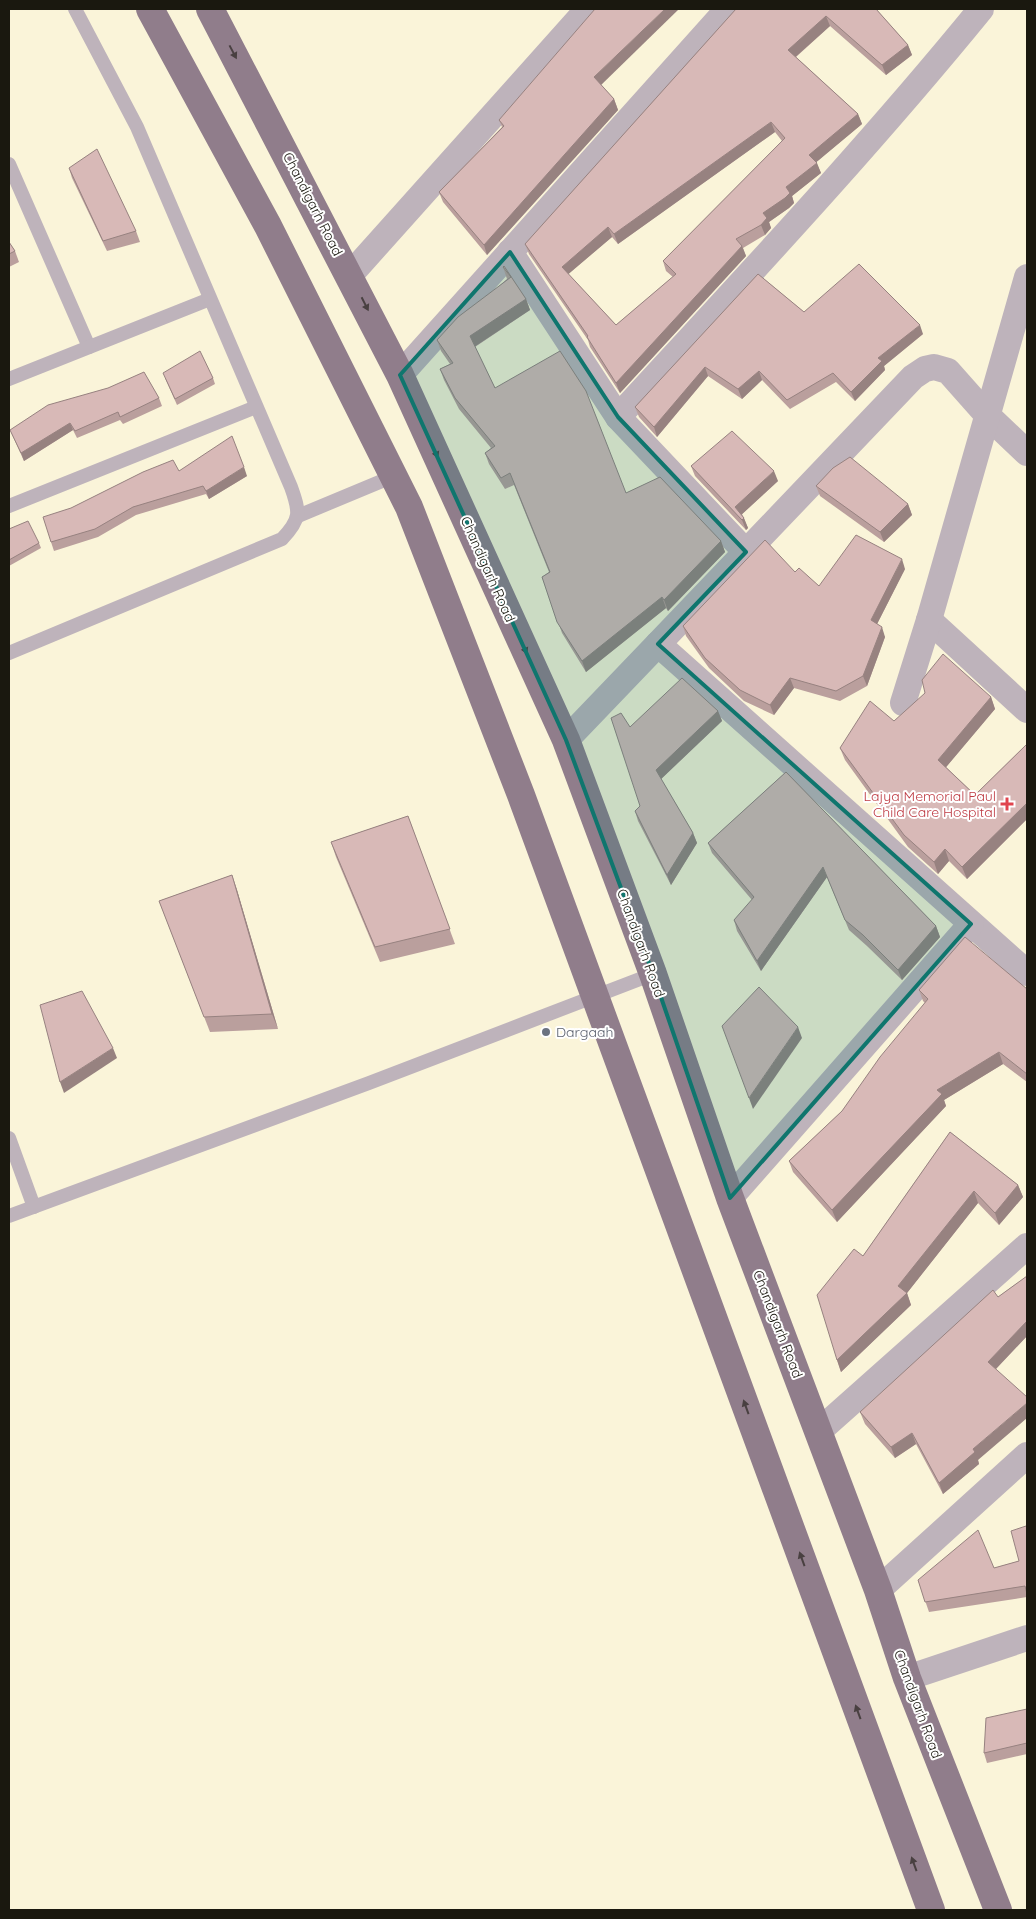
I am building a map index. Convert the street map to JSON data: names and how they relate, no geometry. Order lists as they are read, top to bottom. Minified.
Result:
{"streets":{"main road":["Chandigarh Road"]},"places":{"health":["Lajya Memorial Paul Child Care Hospital"],"other":["Dargaah"]}}
